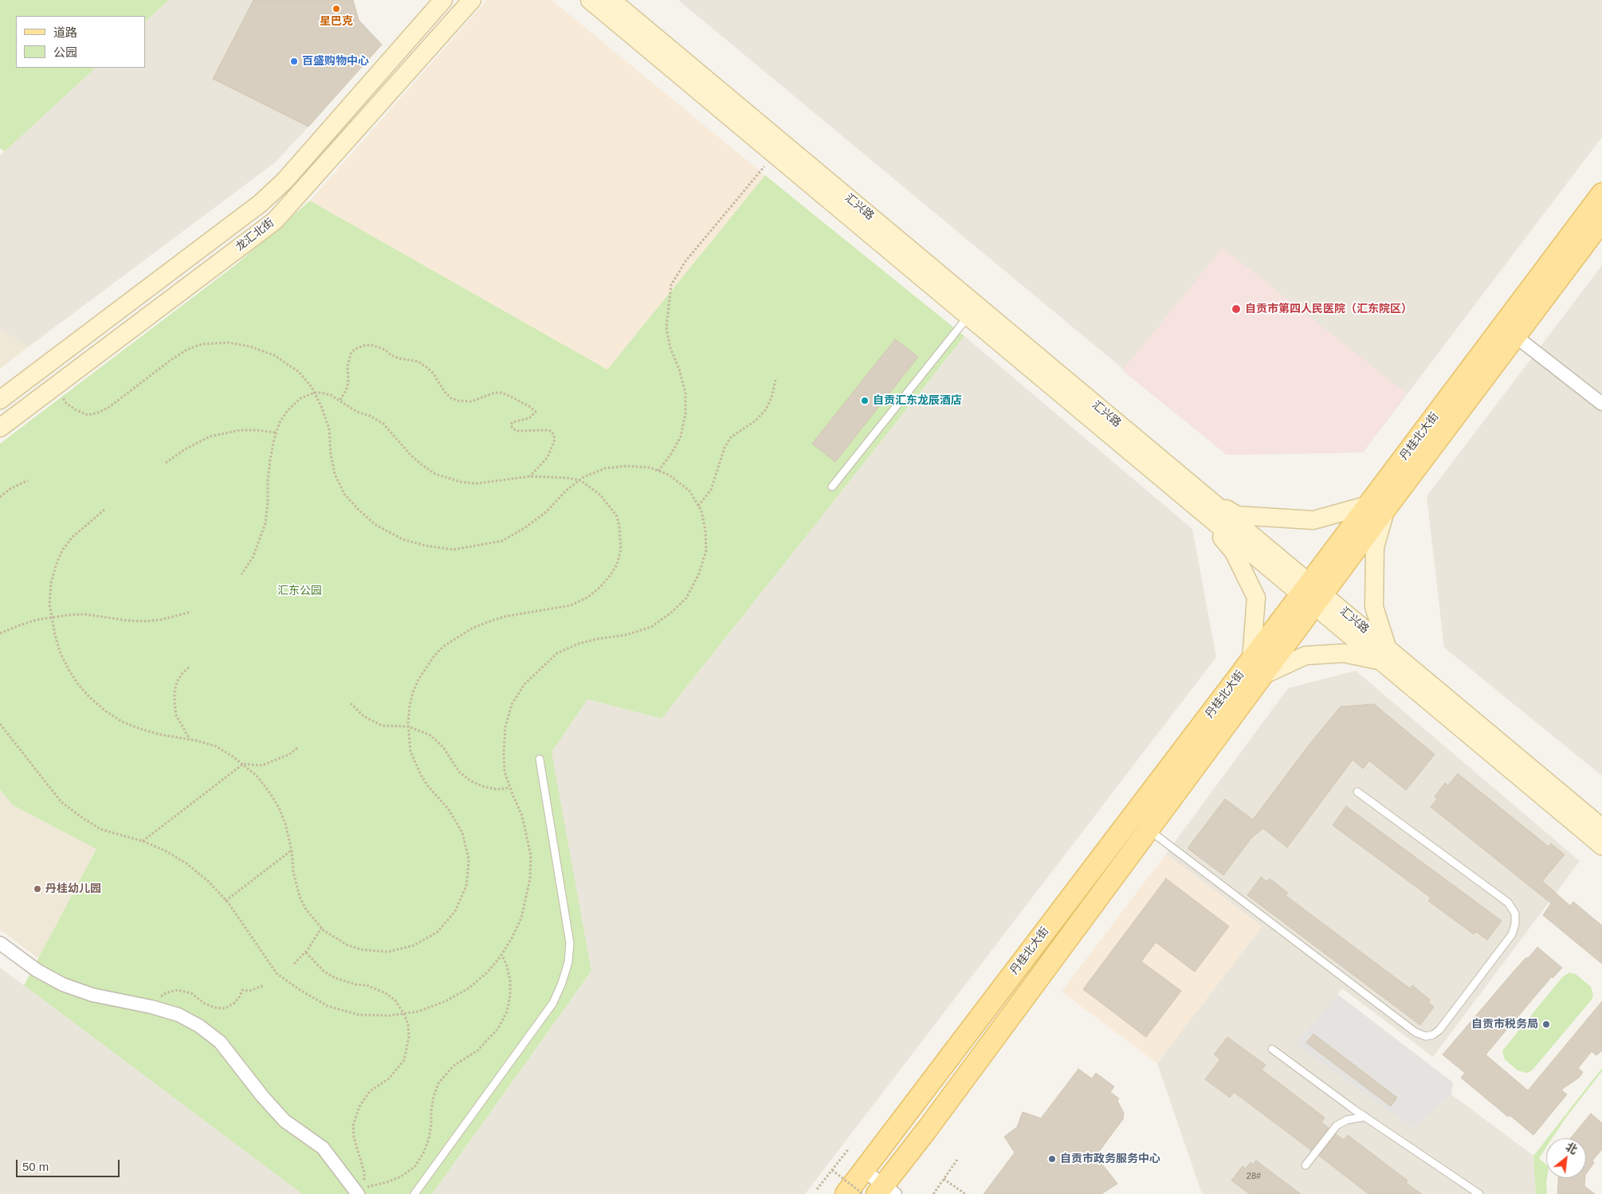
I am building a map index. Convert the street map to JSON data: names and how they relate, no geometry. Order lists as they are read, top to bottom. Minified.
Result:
{"streets":{"main road":["汇兴路","龙汇北街","丹桂北大街"]},"crossings":[["汇兴路","丹桂北大街"]],"parks":["汇东公园"],"places":["星巴克","百盛购物中心","自贡市第四人民医院（汇东院区）","自贡汇东龙辰酒店","丹桂幼儿园","自贡市税务局","自贡市政务服务中心"],"house_numbers":["28#"],"legend":["道路","公园"],"scale_bar":"50 m","north":"top right"}
